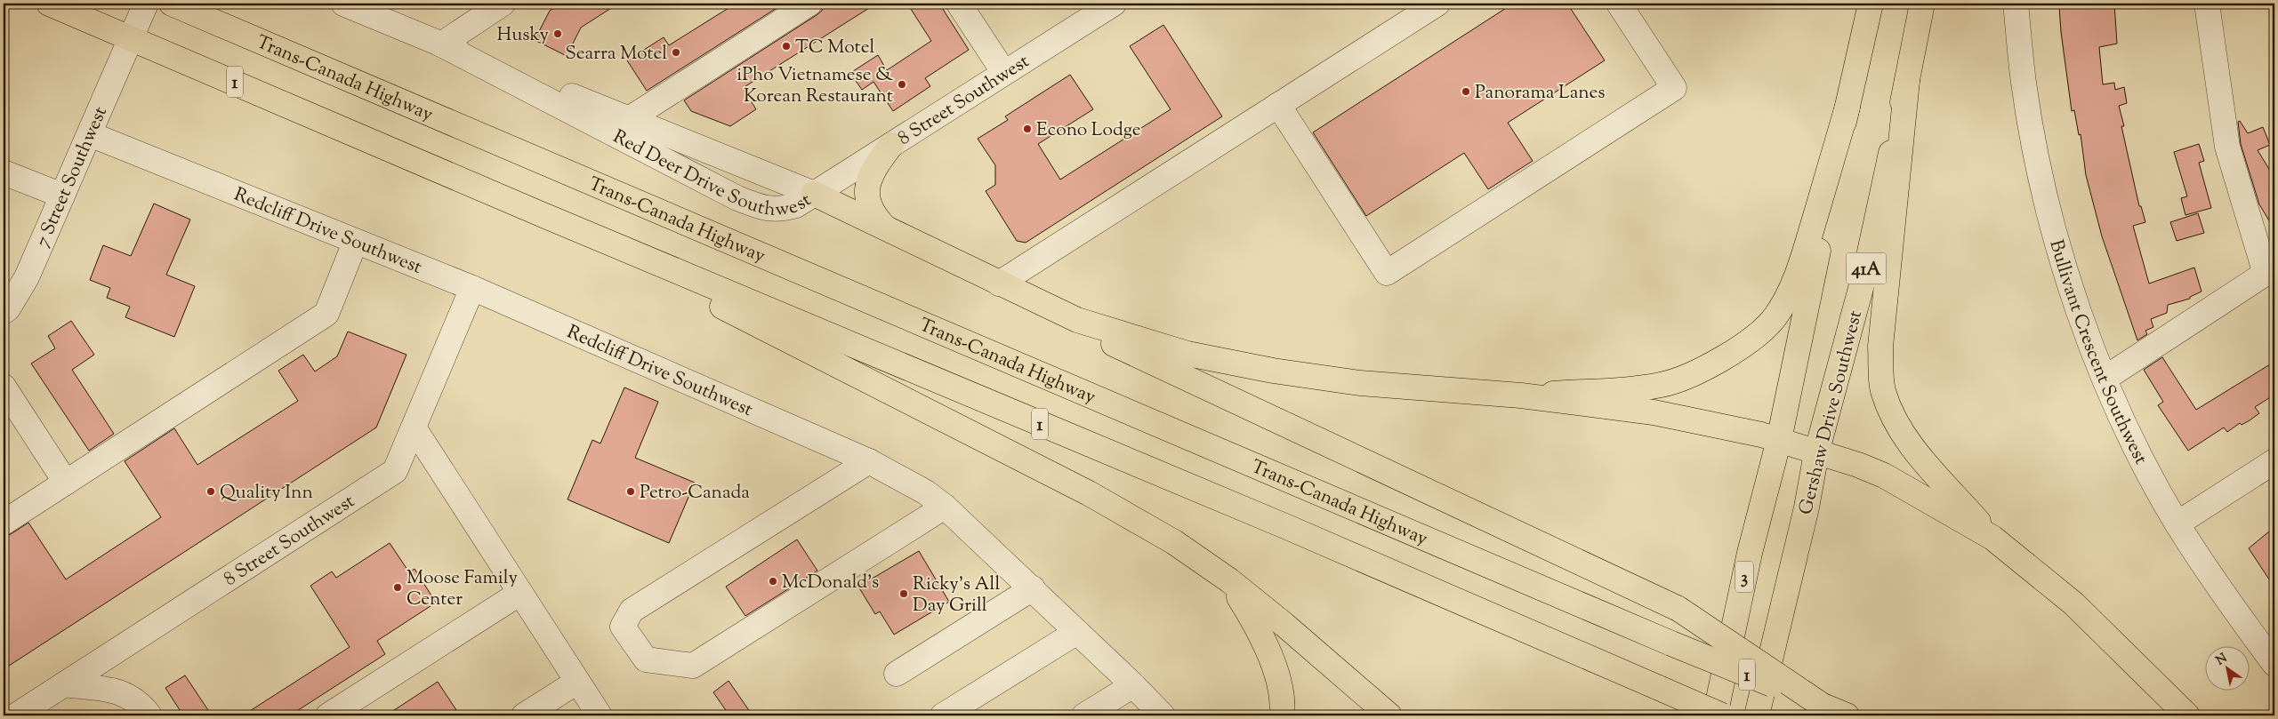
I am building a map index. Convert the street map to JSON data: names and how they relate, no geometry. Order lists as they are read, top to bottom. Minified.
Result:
{"streets":{"main road":["Trans-Canada Highway","1","41A","Gershaw Drive Southwest","3"],"street":["8 Street Southwest","Red Deer Drive Southwest","7 Street Southwest","Redcliff Drive Southwest","Bullivant Crescent Southwest"]},"crossings":[["1","7 Street Southwest"],["8 Street Southwest","Red Deer Drive Southwest"],["8 Street Southwest","Redcliff Drive Southwest"],["7 Street Southwest","Redcliff Drive Southwest"],["41A","3"]],"places":["Husky","TC Motel","Searra Motel","iPho Vietnamese & Korean Restaurant","Panorama Lanes","Econo Lodge","Quality Inn","Petro-Canada","McDonald's","Moose Family Center","Ricky's All Day Grill"],"north":"top left"}
